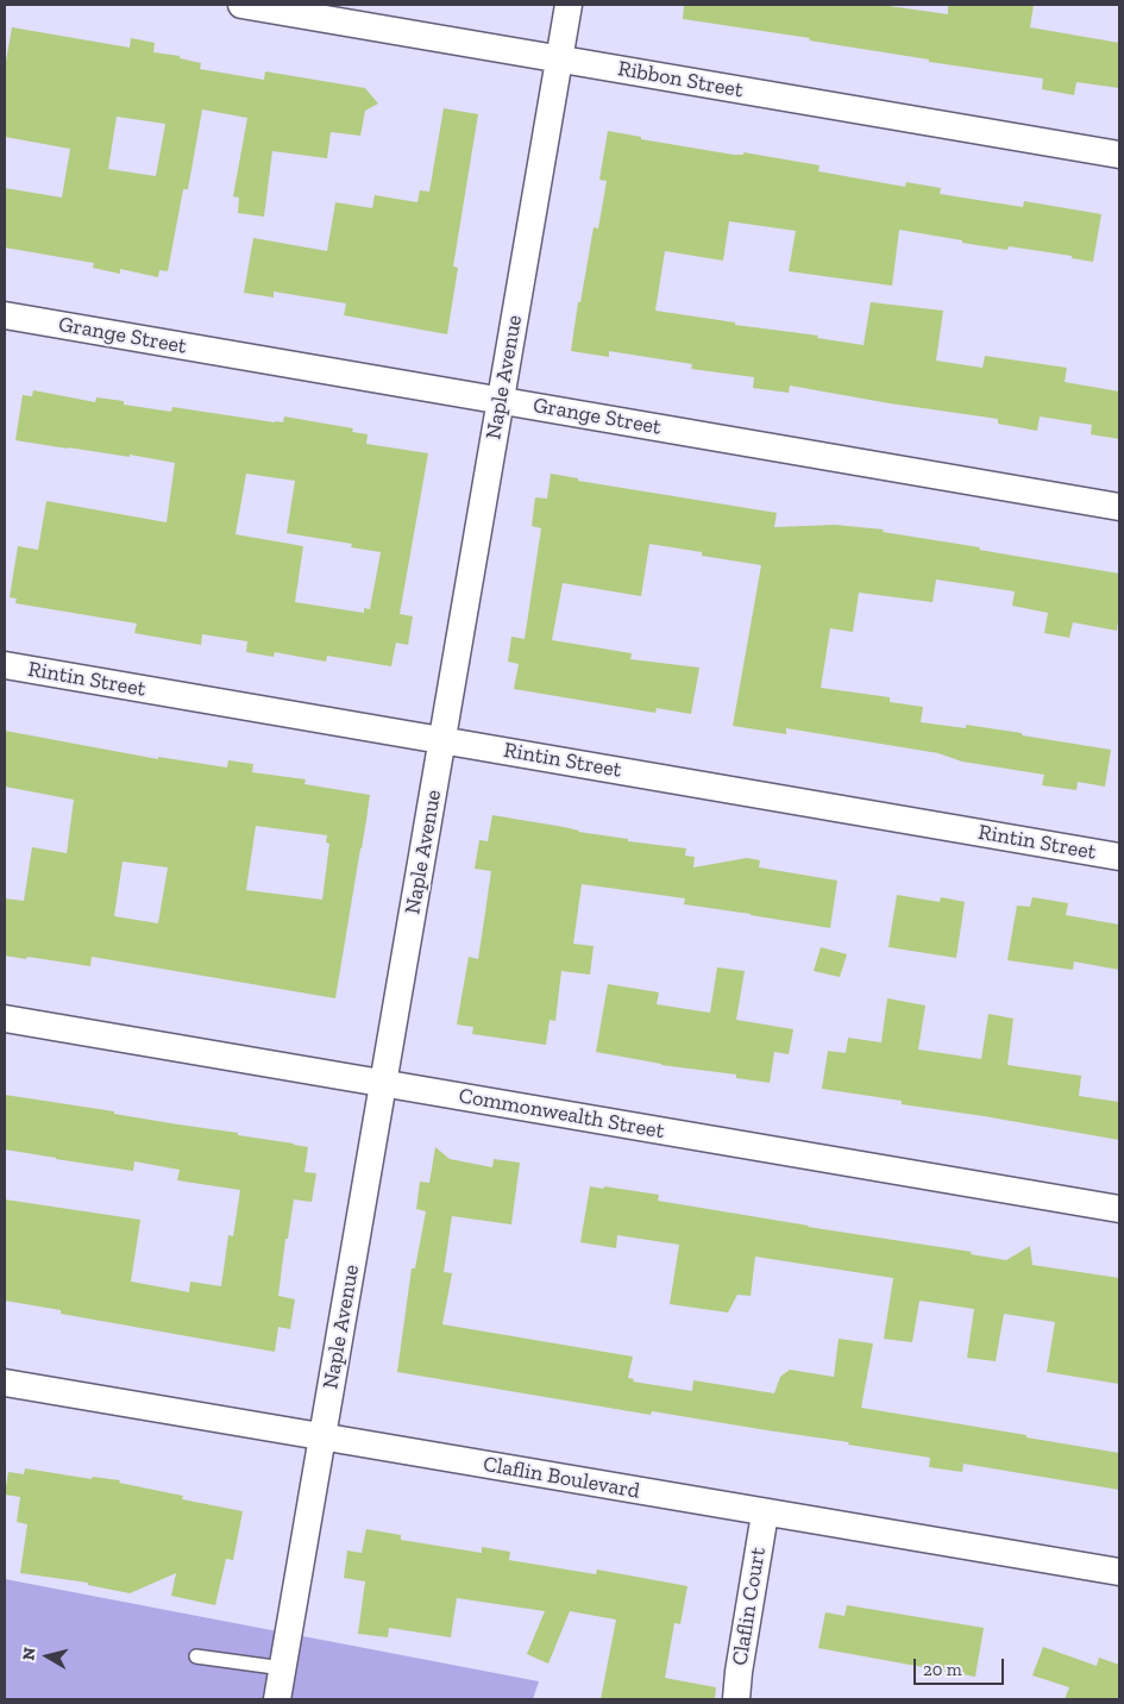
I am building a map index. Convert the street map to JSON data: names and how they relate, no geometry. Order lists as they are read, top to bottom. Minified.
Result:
{"streets":{"street":["Ribbon Street","Grange Street","Naple Avenue","Rintin Street","Commonwealth Street","Claflin Boulevard","Claflin Court"]},"crossings":[["Ribbon Street","Naple Avenue"],["Grange Street","Naple Avenue"],["Naple Avenue","Rintin Street"],["Naple Avenue","Commonwealth Street"],["Naple Avenue","Claflin Boulevard"],["Claflin Boulevard","Claflin Court"]],"scale_bar":"20 m","north":"left"}
